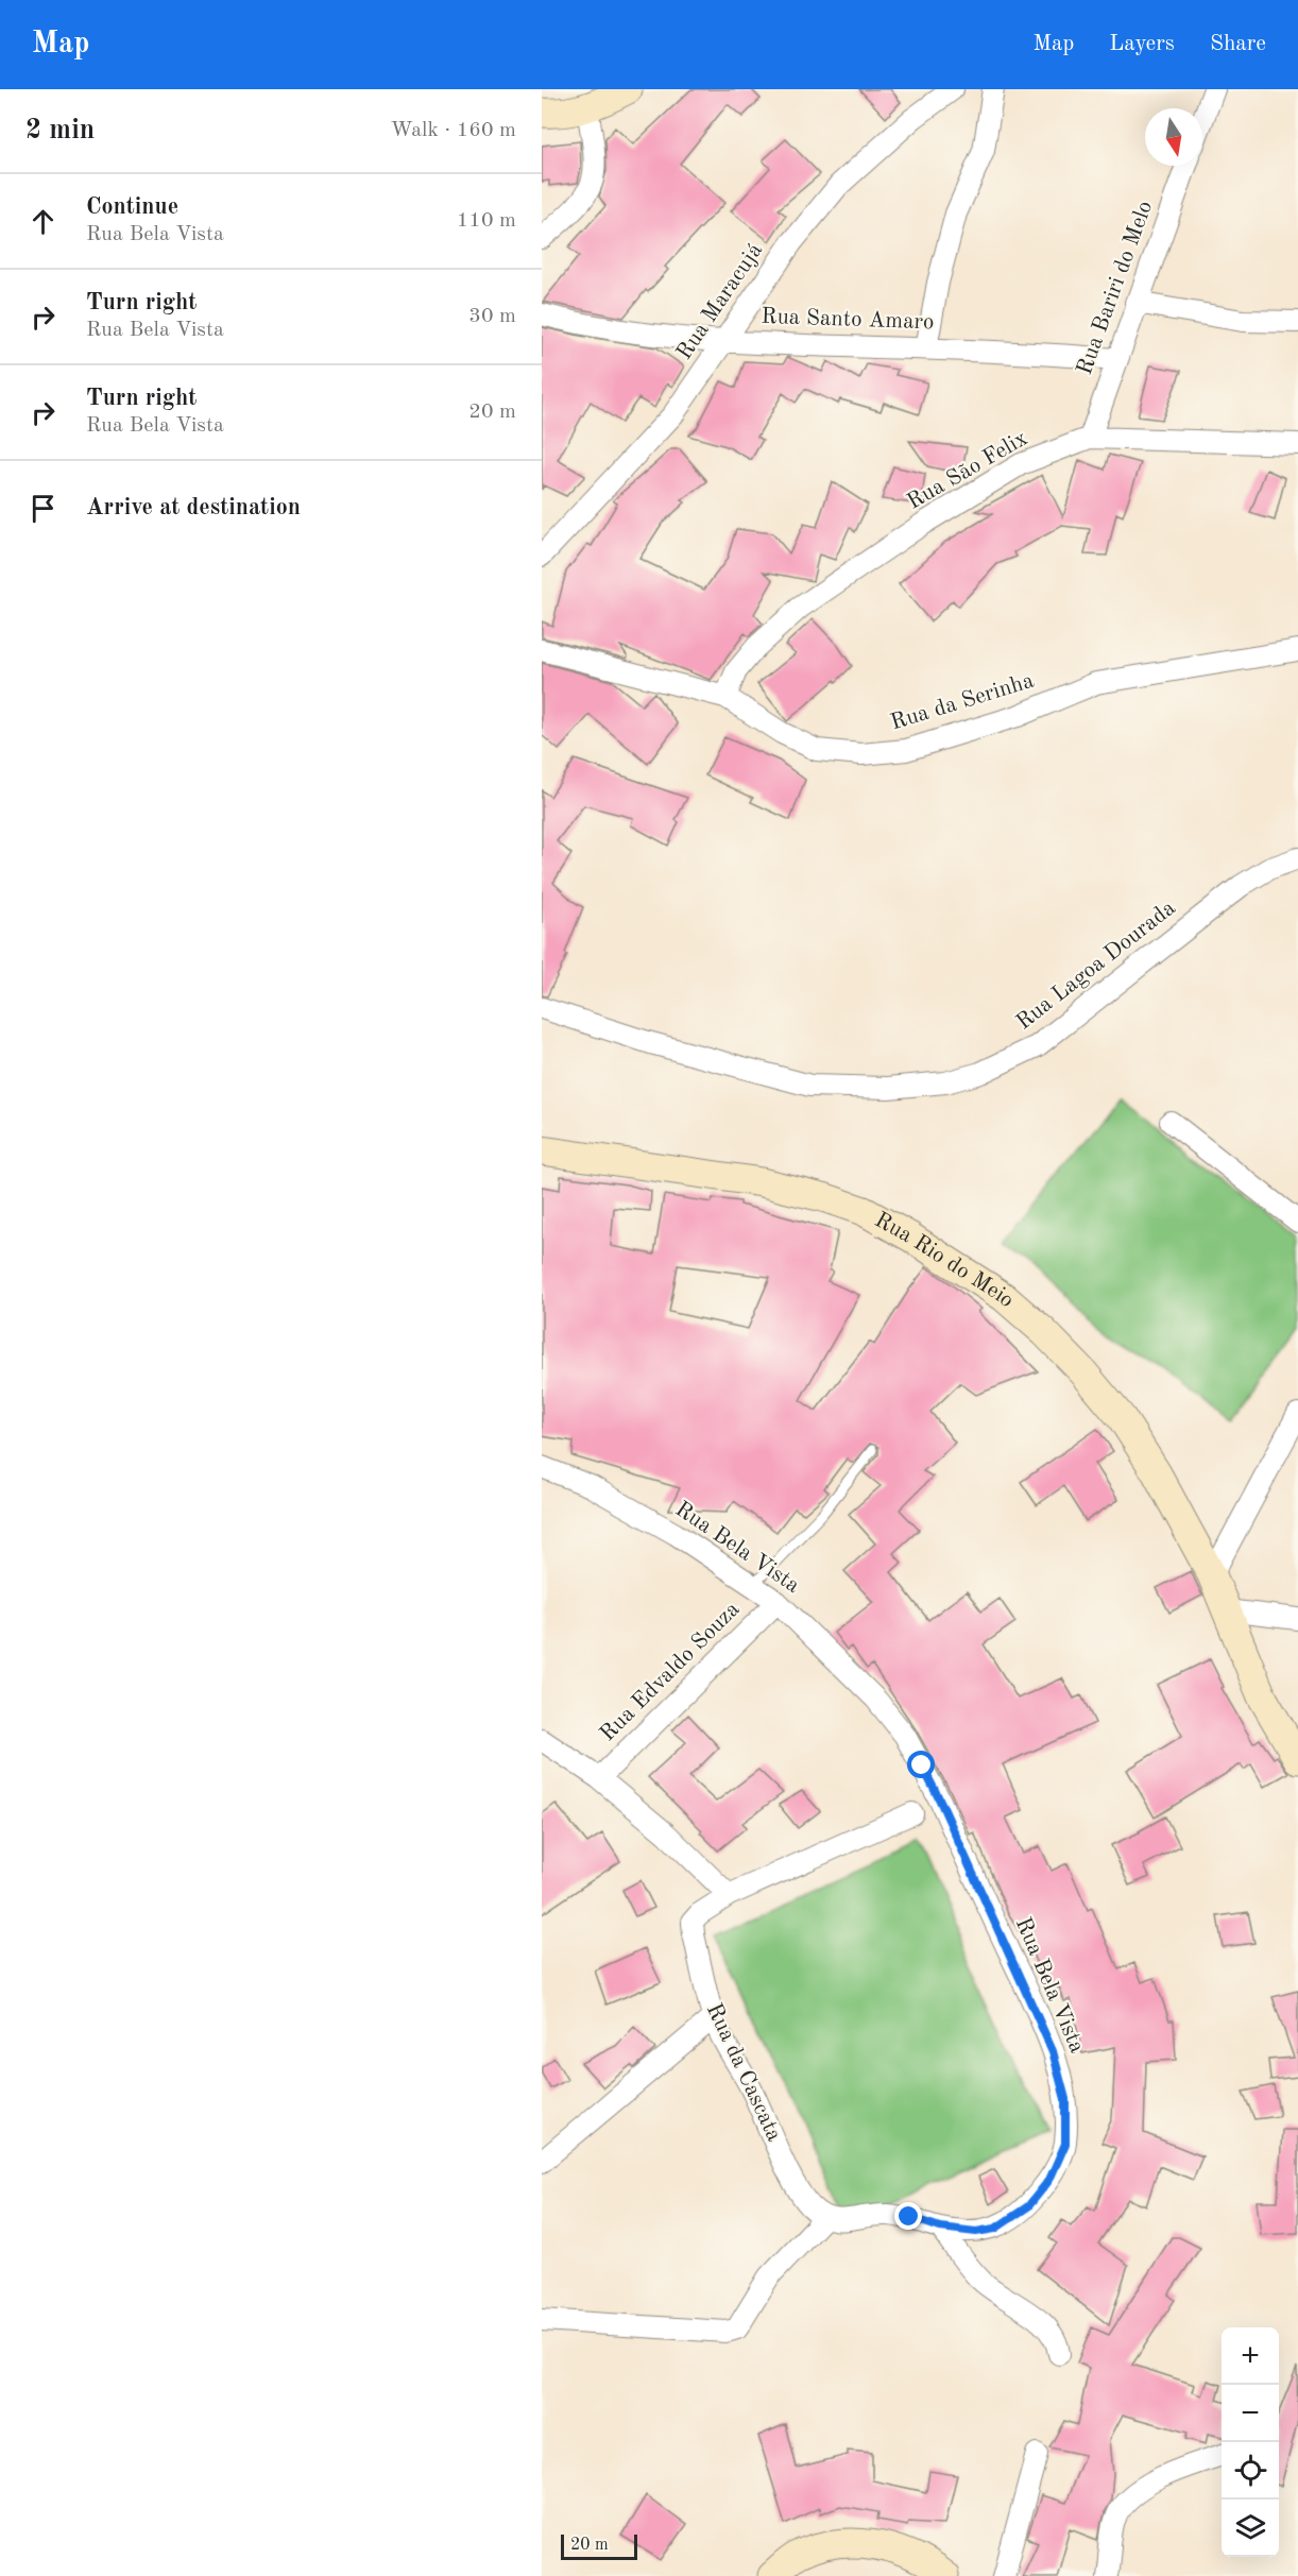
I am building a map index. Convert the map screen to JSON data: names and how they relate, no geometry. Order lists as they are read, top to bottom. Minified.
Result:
{"streets":{"main road":["Rua Rio do Meio"],"street":["Rua Bariri do Melo","Rua Maracujá","Rua Santo Amaro","Rua São Felix","Rua da Serinha","Rua Lagoa Dourada","Rua Bela Vista","Rua Edvaldo Souza","Rua da Cascata"]},"crossings":[["Rua Bariri do Melo","Rua Santo Amaro"],["Rua Bariri do Melo","Rua São Felix"],["Rua Maracujá","Rua Santo Amaro"],["Rua São Felix","Rua da Serinha"],["Rua Bela Vista","Rua Edvaldo Souza"],["Rua Bela Vista","Rua da Cascata"]],"scale_bar":"20 m","north":"bottom","page":{"header":"Map","nav":["Map","Layers","Share"],"heading":["2 min","Walk · 160 m"],"list":[["Continue","Rua Bela Vista","110 m"],["Turn right","Rua Bela Vista","30 m"],["Turn right","Rua Bela Vista","20 m"],"Arrive at destination"],"map_buttons":["+","−"],"scale":"20 m"}}
